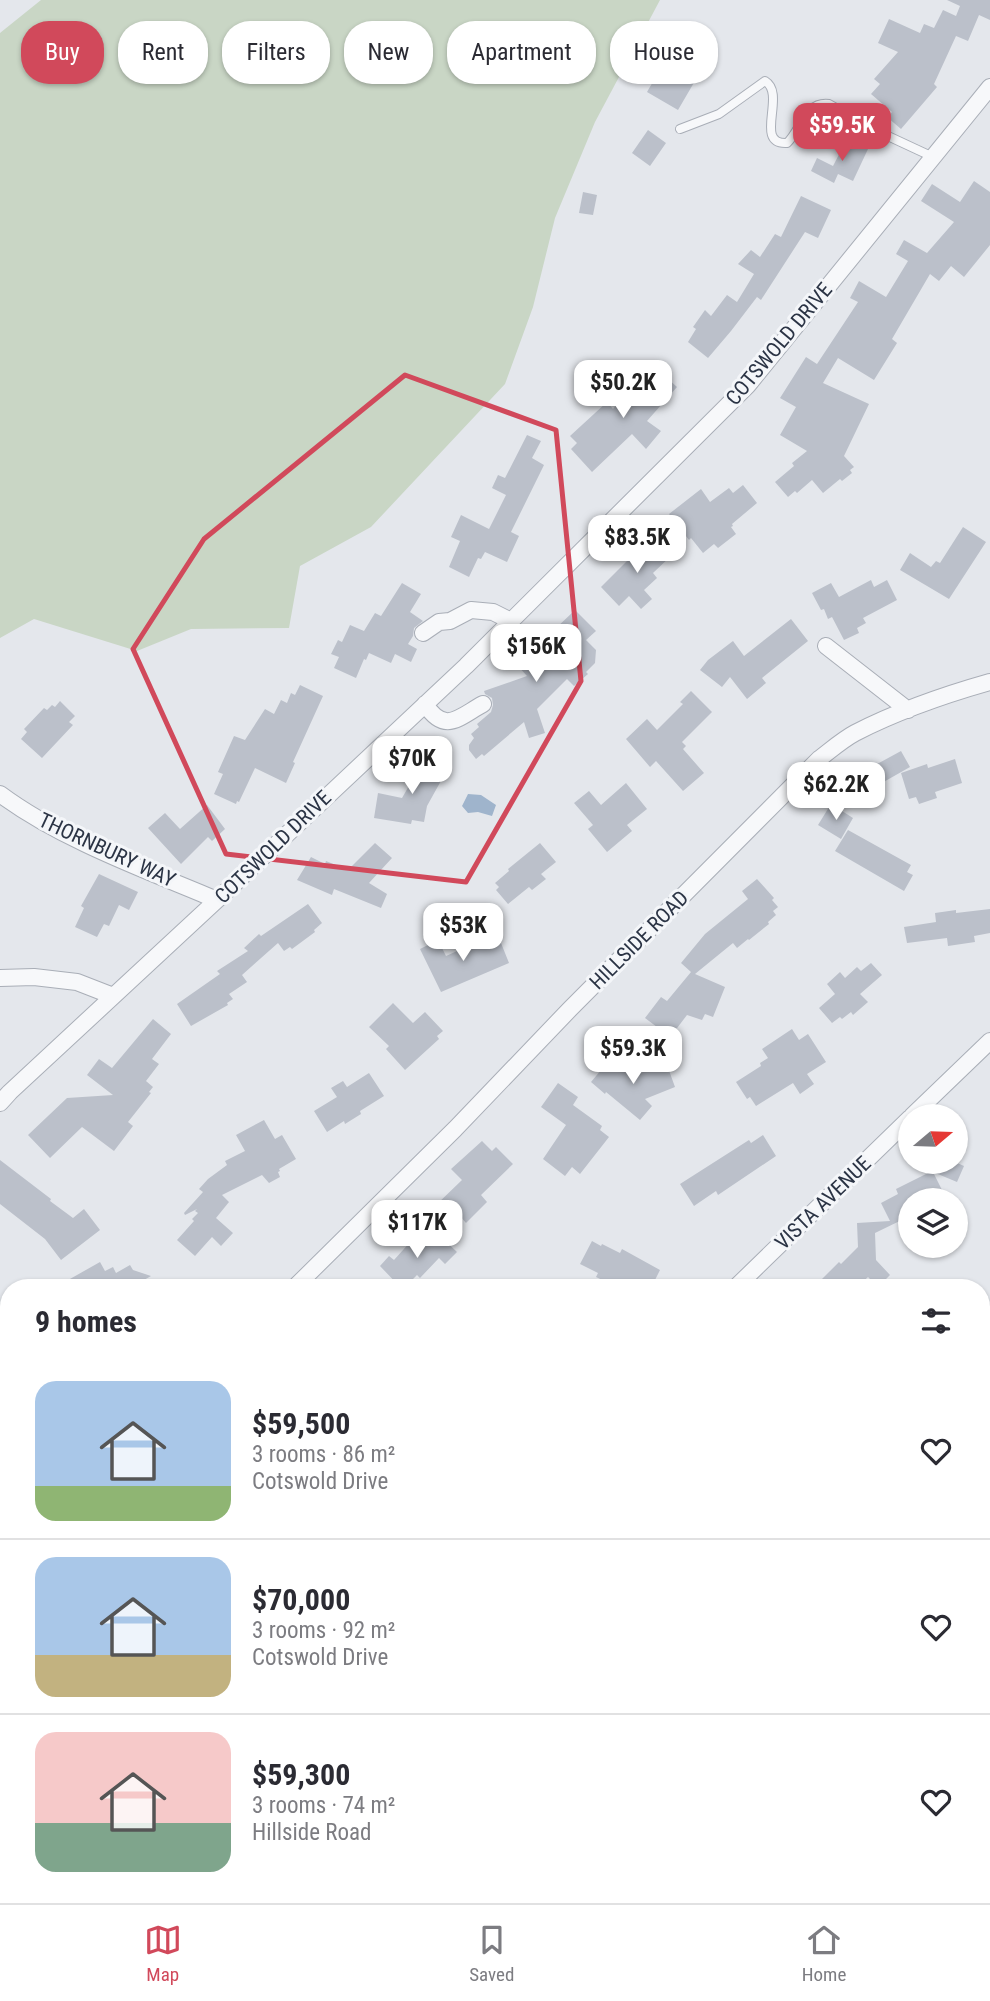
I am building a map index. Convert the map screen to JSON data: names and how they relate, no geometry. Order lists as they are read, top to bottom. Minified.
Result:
{"streets":{"street":["COTSWOLD DRIVE","THORNBURY WAY","HILLSIDE ROAD","VISTA AVENUE"]},"crossings":[["COTSWOLD DRIVE","THORNBURY WAY"]],"north":"right","page":{"chip":["Buy","Rent","Filters","New","Apartment","House"],"price":["$59.5K","$50.2K","$83.5K","$156K","$70K","$62.2K","$53K","$59.3K","$117K"],"heading":"9 homes","list":[{"name":"$59,500","note":"3 rooms · 86 m² · Cotswold Drive"},{"name":"$70,000","note":"3 rooms · 92 m² · Cotswold Drive"},{"name":"$59,300","note":"3 rooms · 74 m² · Hillside Road"}],"tabs":["Map","Saved","Home"]}}
